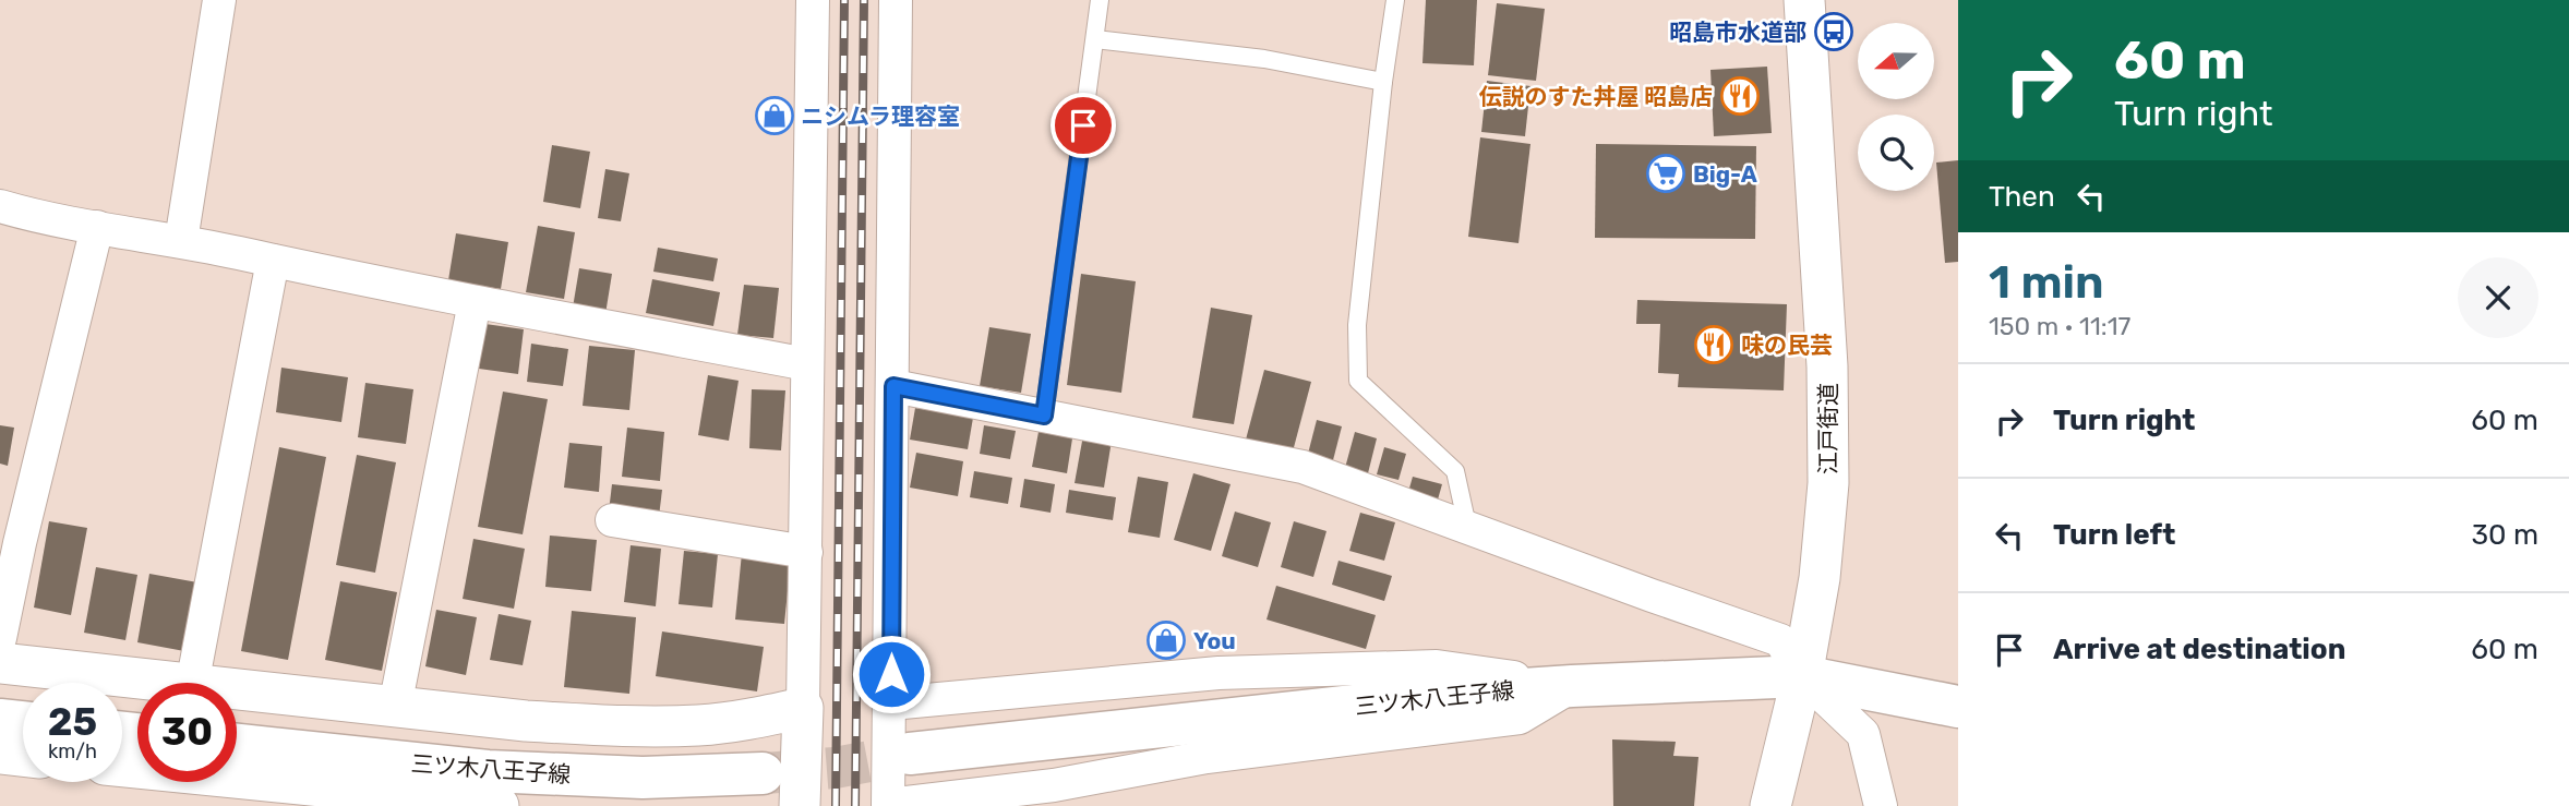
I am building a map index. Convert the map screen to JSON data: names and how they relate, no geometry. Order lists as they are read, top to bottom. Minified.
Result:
{"streets":{"main road":["三ツ木八王子線"],"street":["江戸街道"]},"crossings":[["江戸街道","三ツ木八王子線"]],"places":{"bus stop":["昭島市水道部"],"restaurant":["伝説のすた丼屋 昭島店","味の民芸"],"shop":["ニシムラ理容室","You"],"supermarket":["Big-A"]},"north":"left","page":{"turn":["60 m","Turn right"],"then":"Then","heading":["1 min","150 m · 11:17"],"list":[{"name":"Turn right","value":"60 m"},{"name":"Turn left","value":"30 m"},{"name":"Arrive at destination","value":"60 m"}],"speed":"25 km/h","limit":"30"}}
